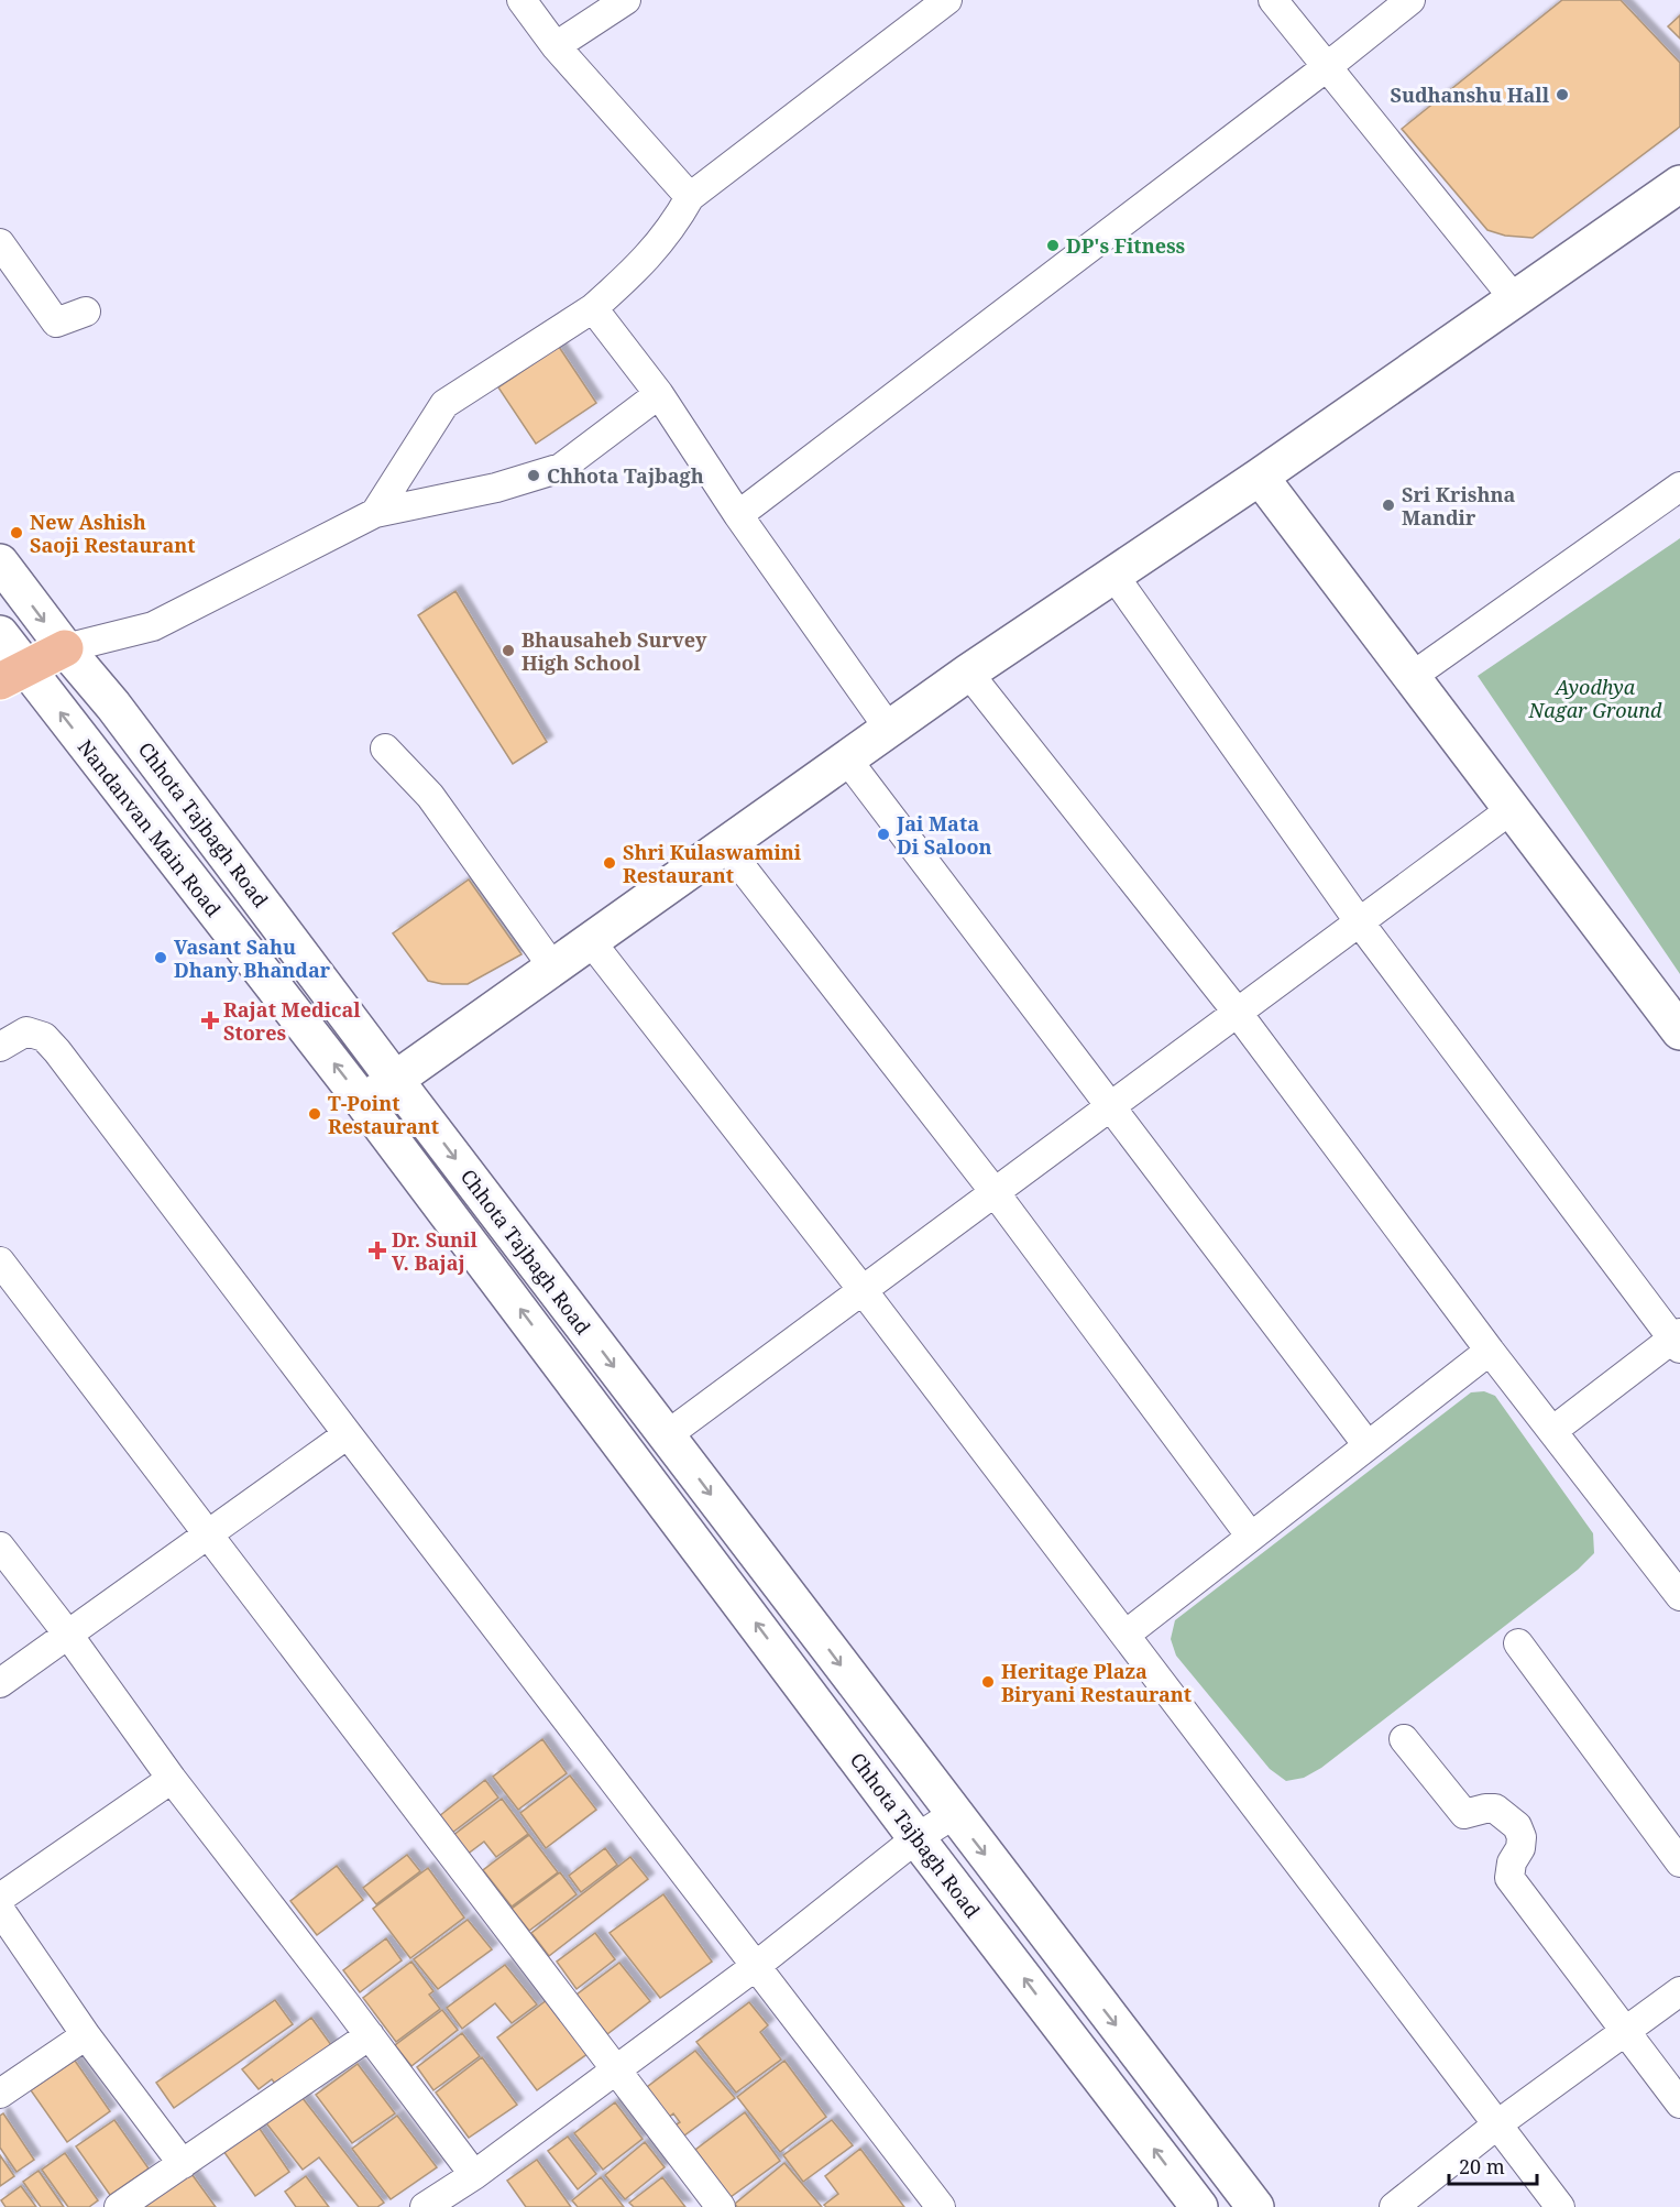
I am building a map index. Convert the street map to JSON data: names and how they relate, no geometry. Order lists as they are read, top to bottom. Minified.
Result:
{"streets":{"main road":["Chhota Tajbagh Road","Nandanvan Main Road"]},"crossings":[["Chhota Tajbagh Road","Nandanvan Main Road"]],"one_way":["Nandanvan Main Road"],"parks":["Ayodhya Nagar Ground"],"places":{"other":["Sudhanshu Hall","DP's Fitness","Chhota Tajbagh","Sri Krishna Mandir","New Ashish Saoji Restaurant","Bhausaheb Survey High School","Jai Mata Di Saloon","Shri Kulaswamini Restaurant","Vasant Sahu Dhany Bhandar","T-Point Restaurant","Heritage Plaza Biryani Restaurant"],"health":["Rajat Medical Stores","Dr. Sunil V. Bajaj"]},"scale_bar":"20 m"}
